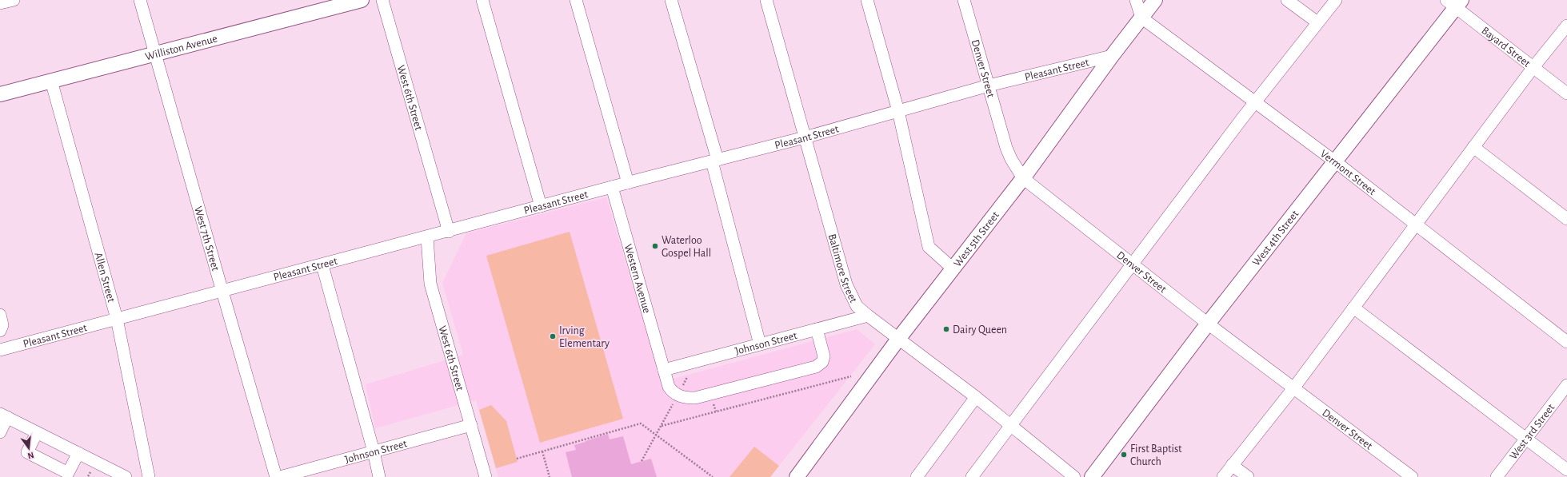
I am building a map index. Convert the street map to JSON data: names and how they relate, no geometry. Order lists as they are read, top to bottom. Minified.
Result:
{"streets":{"main road":["Williston Avenue","West 4th Street","West 5th Street"],"street":["Bayard Street","Denver Street","Pleasant Street","West 6th Street","Vermont Street","West 7th Street","Baltimore Street","Allen Street","Western Avenue","Johnson Street","West 3rd Street"]},"crossings":[["Williston Avenue","West 7th Street"],["Williston Avenue","Allen Street"],["Bayard Street","West 4th Street"],["Denver Street","Pleasant Street"],["Denver Street","West 4th Street"],["Denver Street","West 5th Street"],["Pleasant Street","West 6th Street"],["Pleasant Street","West 7th Street"],["Pleasant Street","West 5th Street"],["Pleasant Street","Baltimore Street"],["Pleasant Street","Allen Street"],["Pleasant Street","Western Avenue"],["West 6th Street","Johnson Street"],["Vermont Street","West 4th Street"],["Vermont Street","West 5th Street"],["West 5th Street","Baltimore Street"],["Baltimore Street","Johnson Street"],["Western Avenue","Johnson Street"]],"places":["Waterloo Gospel Hall","Dairy Queen","Irving Elementary","First Baptist Church"],"north":"bottom"}
